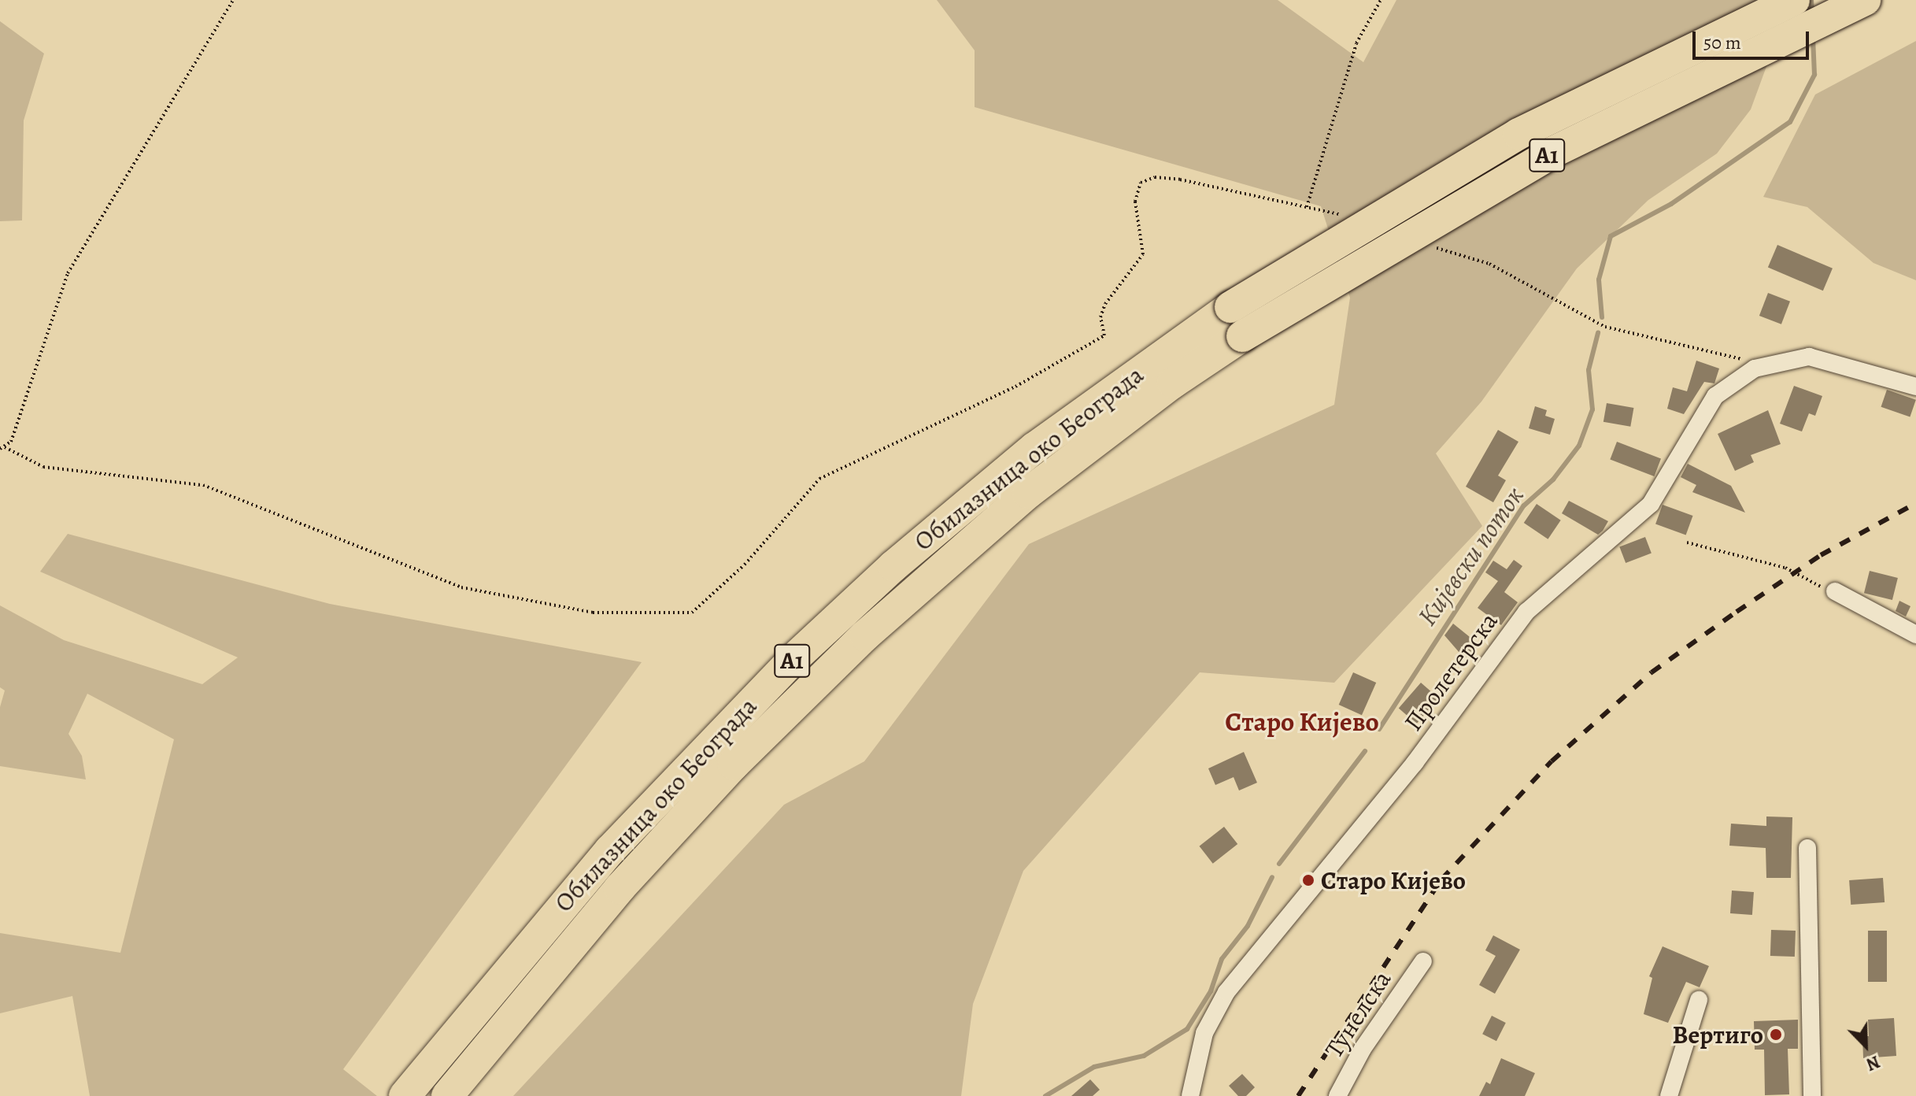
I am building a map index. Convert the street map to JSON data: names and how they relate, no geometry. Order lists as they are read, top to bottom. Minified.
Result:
{"streets":{"highway":["A1","Обилазница око Београда"],"street":["Пролетерска","Тунелска"]},"districts":["Старо Кијево"],"water":["Кијевски поток"],"places":["Старо Кијево","Вертиго"],"scale_bar":"50 m","north":"bottom right"}
